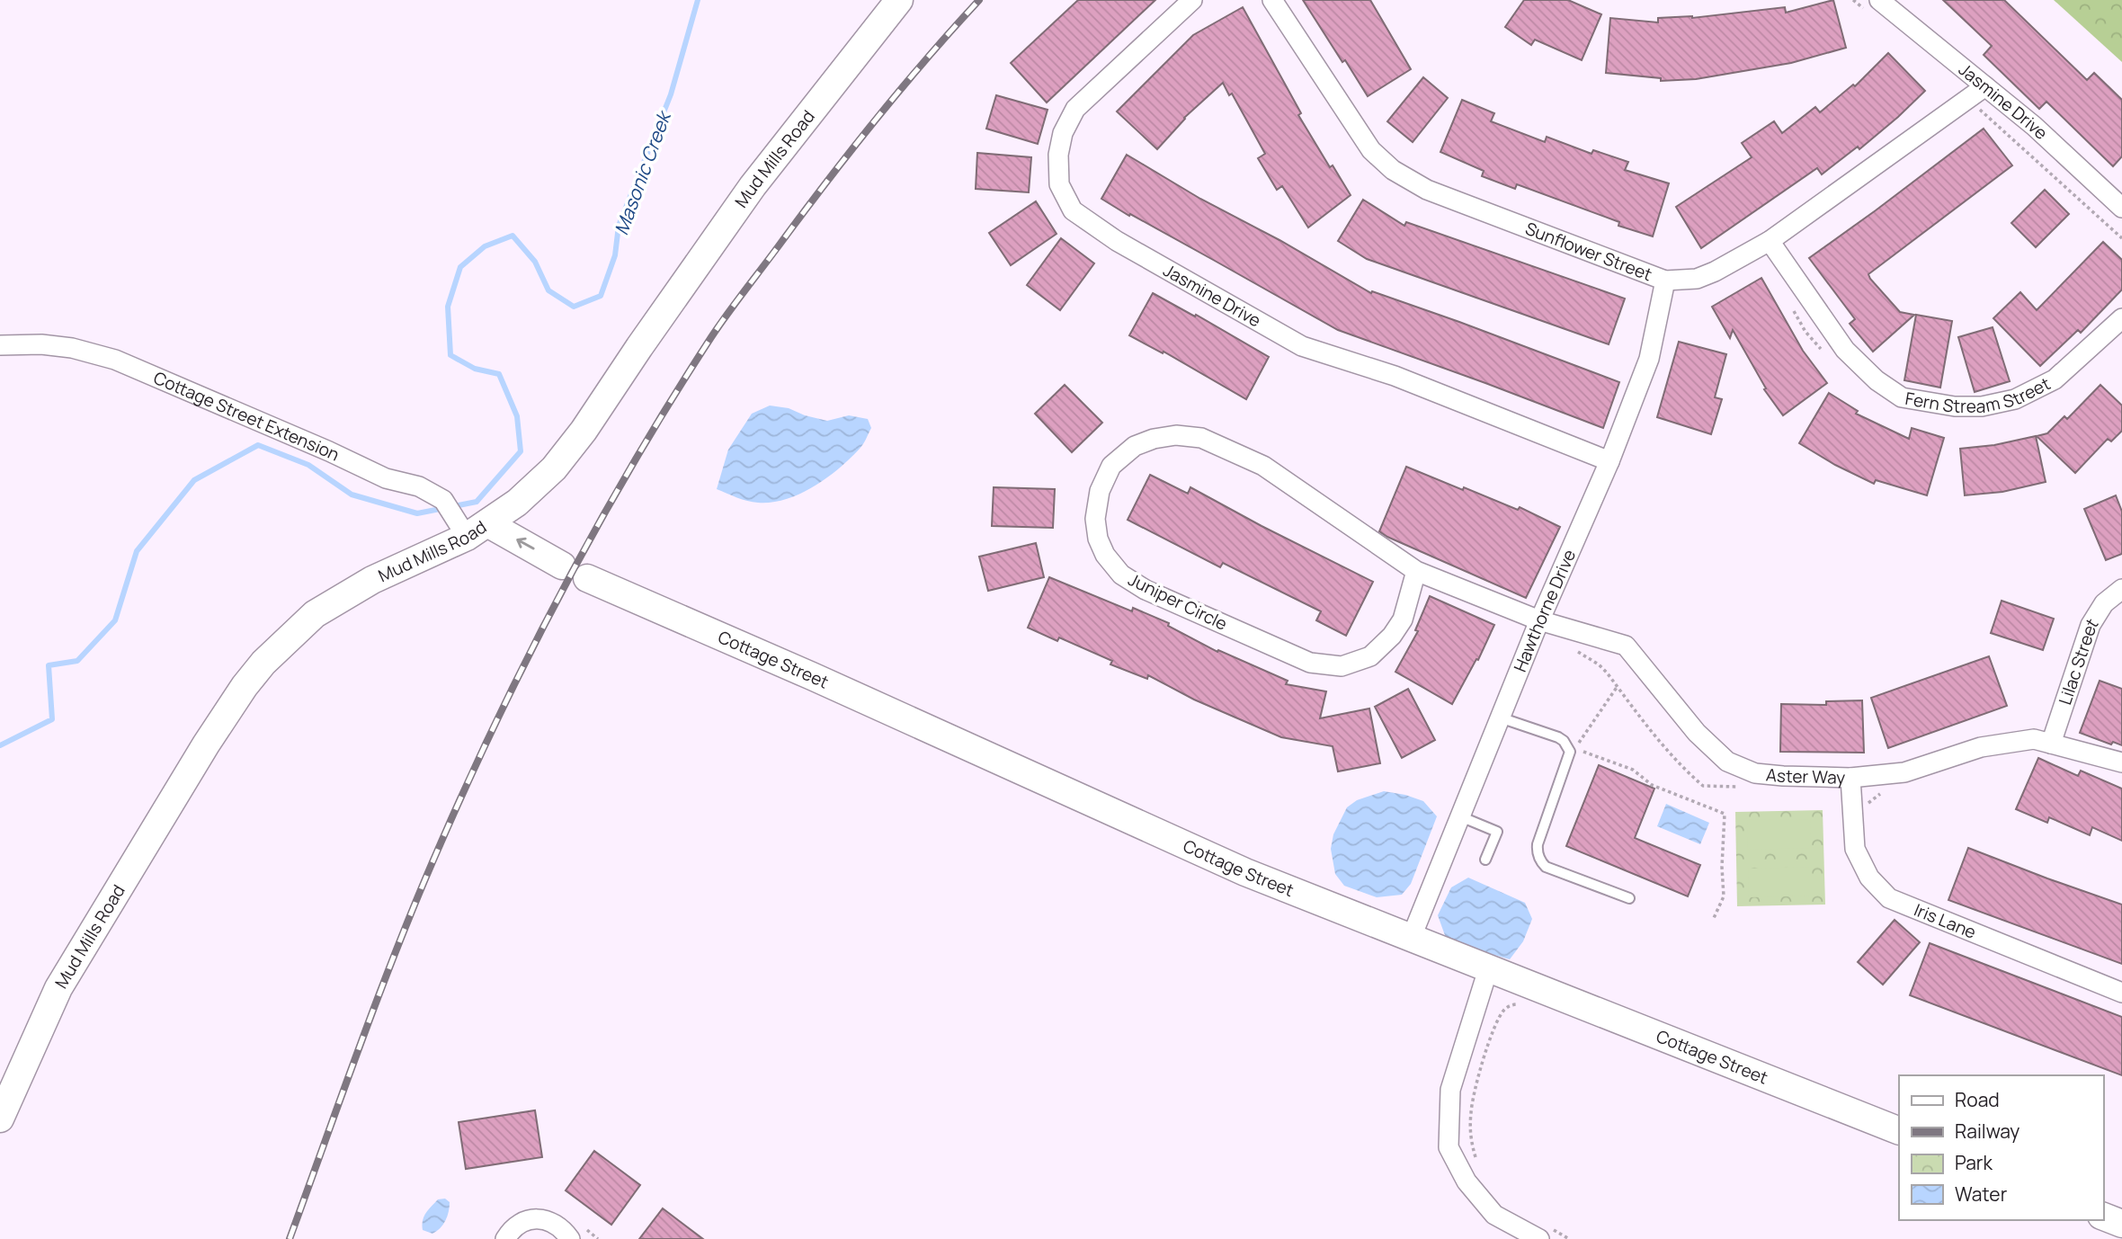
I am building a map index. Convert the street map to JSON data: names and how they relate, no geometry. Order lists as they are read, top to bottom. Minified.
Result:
{"streets":{"street":["Jasmine Drive","Mud Mills Road","Sunflower Street","Fern Stream Street","Cottage Street Extension","Juniper Circle","Hawthorne Drive","Cottage Street","Lilac Street","Aster Way","Iris Lane"]},"crossings":[["Jasmine Drive","Sunflower Street"],["Jasmine Drive","Hawthorne Drive"],["Mud Mills Road","Cottage Street Extension"],["Sunflower Street","Fern Stream Street"],["Sunflower Street","Hawthorne Drive"],["Juniper Circle","Hawthorne Drive"],["Juniper Circle","Aster Way"],["Hawthorne Drive","Cottage Street"],["Hawthorne Drive","Aster Way"],["Lilac Street","Aster Way"],["Aster Way","Iris Lane"]],"water":["Masonic Creek"],"legend":["Road","Railway","Park","Water"]}
